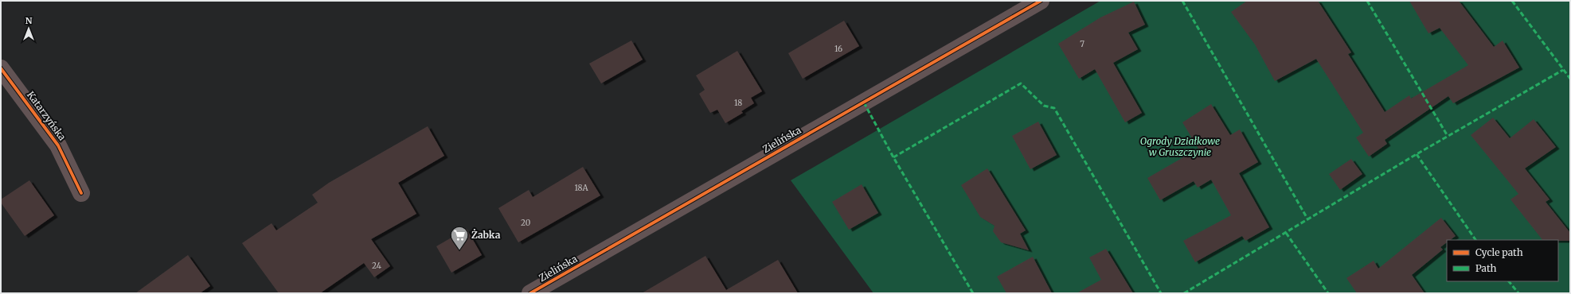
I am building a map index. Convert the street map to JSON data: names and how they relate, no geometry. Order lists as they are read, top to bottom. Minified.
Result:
{"streets":{"street":["Katarzyńska","Zielińska"]},"parks":["Ogrody Działkowe w Gruszczynie"],"places":{"supermarket":["Żabka"]},"house_numbers":["7","16","18","18A","20","24"],"legend":["Cycle path","Path"],"north":"top"}
